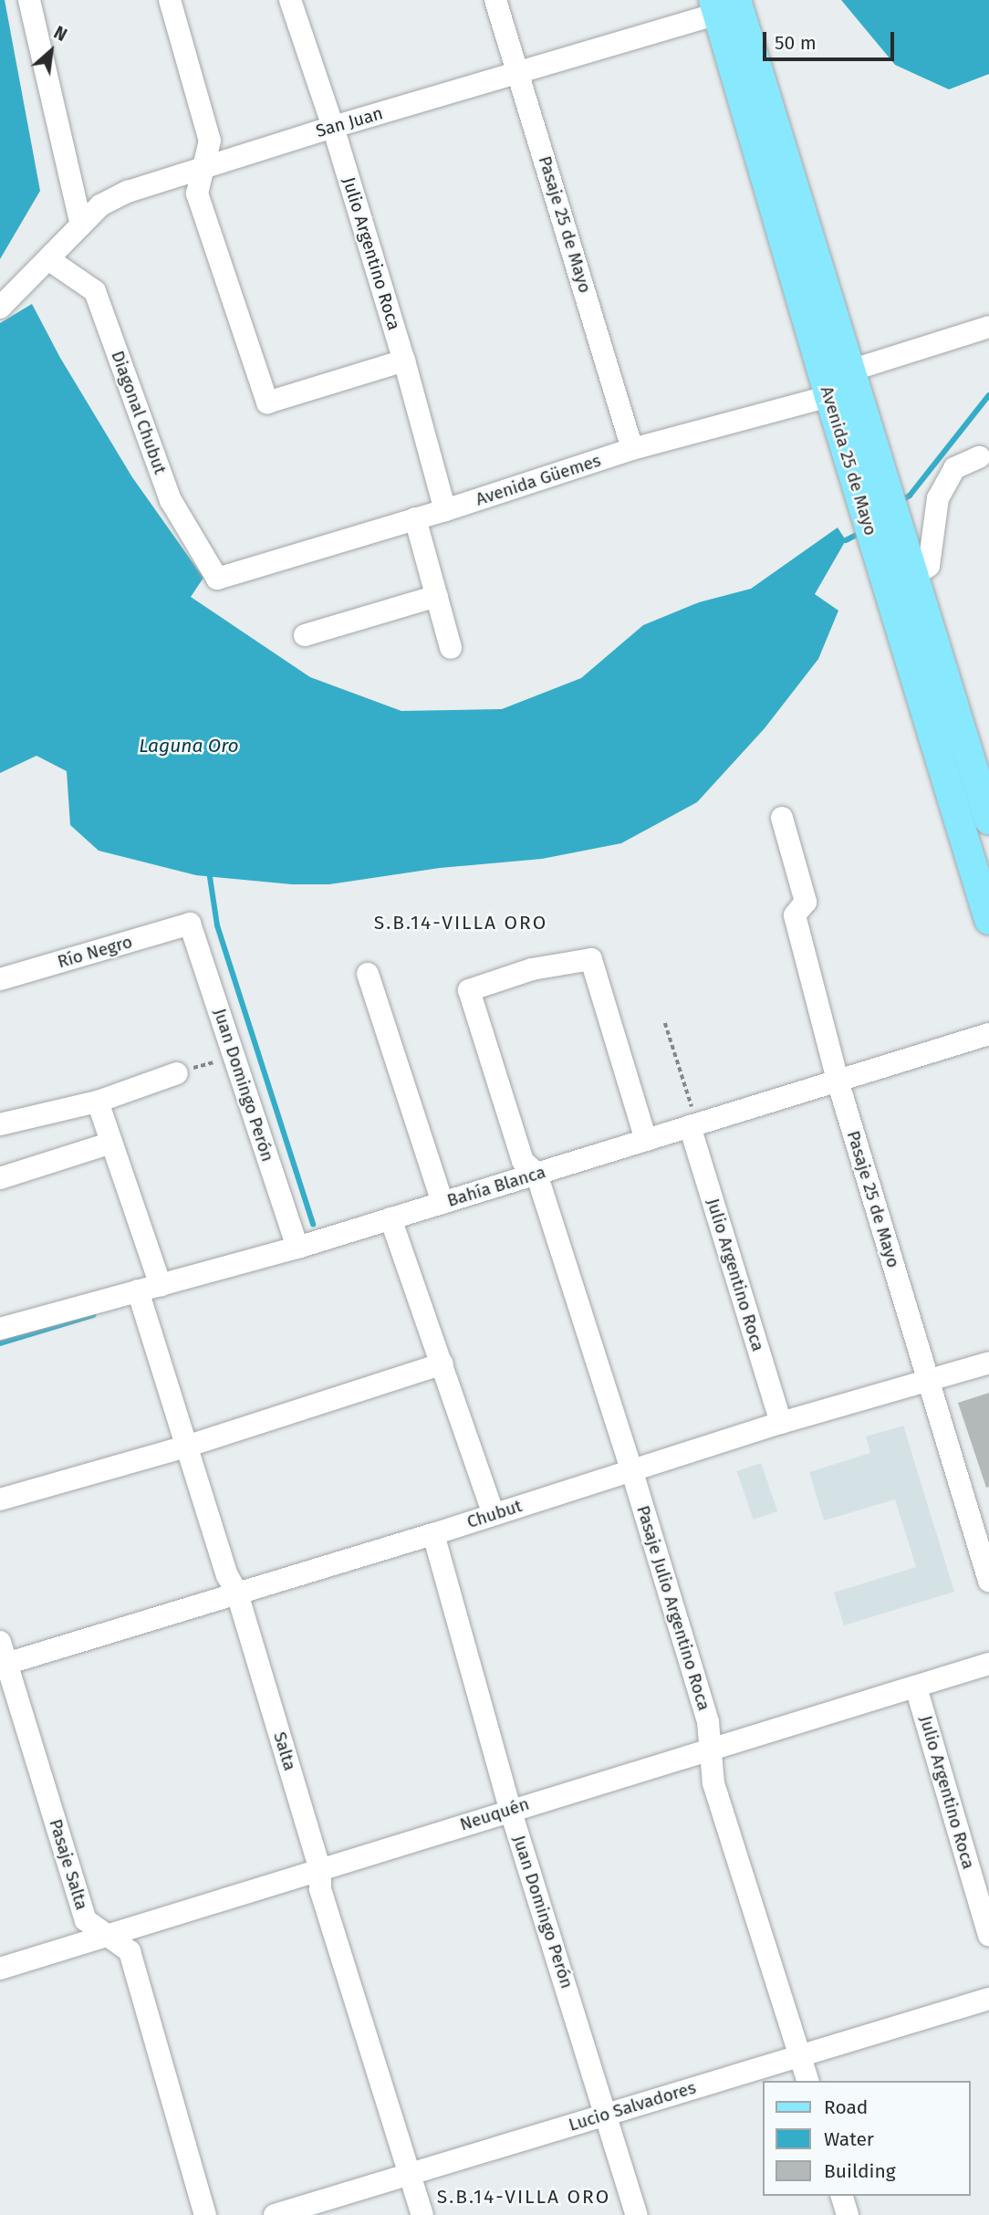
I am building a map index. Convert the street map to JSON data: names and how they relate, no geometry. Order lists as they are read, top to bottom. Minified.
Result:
{"streets":{"main road":["Avenida 25 de Mayo"],"street":["San Juan","Pasaje 25 de Mayo","Julio Argentino Roca","Diagonal Chubut","Avenida Güemes","Río Negro","Juan Domingo Perón","Bahía Blanca","Chubut","Pasaje Julio Argentino Roca","Salta","Neuquén","Pasaje Salta","Lucio Salvadores"]},"crossings":[["San Juan","Pasaje 25 de Mayo"],["San Juan","Julio Argentino Roca"],["San Juan","Diagonal Chubut"],["San Juan","Avenida 25 de Mayo"],["Pasaje 25 de Mayo","Avenida Güemes"],["Pasaje 25 de Mayo","Bahía Blanca"],["Pasaje 25 de Mayo","Chubut"],["Julio Argentino Roca","Avenida Güemes"],["Julio Argentino Roca","Bahía Blanca"],["Julio Argentino Roca","Chubut"],["Julio Argentino Roca","Neuquén"],["Diagonal Chubut","Avenida Güemes"],["Avenida 25 de Mayo","Avenida Güemes"],["Río Negro","Juan Domingo Perón"],["Juan Domingo Perón","Bahía Blanca"],["Juan Domingo Perón","Chubut"],["Juan Domingo Perón","Neuquén"],["Juan Domingo Perón","Lucio Salvadores"],["Bahía Blanca","Pasaje Julio Argentino Roca"],["Bahía Blanca","Salta"],["Chubut","Pasaje Julio Argentino Roca"],["Chubut","Salta"],["Chubut","Pasaje Salta"],["Pasaje Julio Argentino Roca","Neuquén"],["Pasaje Julio Argentino Roca","Lucio Salvadores"],["Salta","Neuquén"],["Salta","Lucio Salvadores"],["Neuquén","Pasaje Salta"]],"districts":["S.B.14-VILLA ORO","S.B.14-VILLA ORO"],"water":["Laguna Oro"],"legend":["Road","Water","Building"],"scale_bar":"50 m","north":"top right"}
